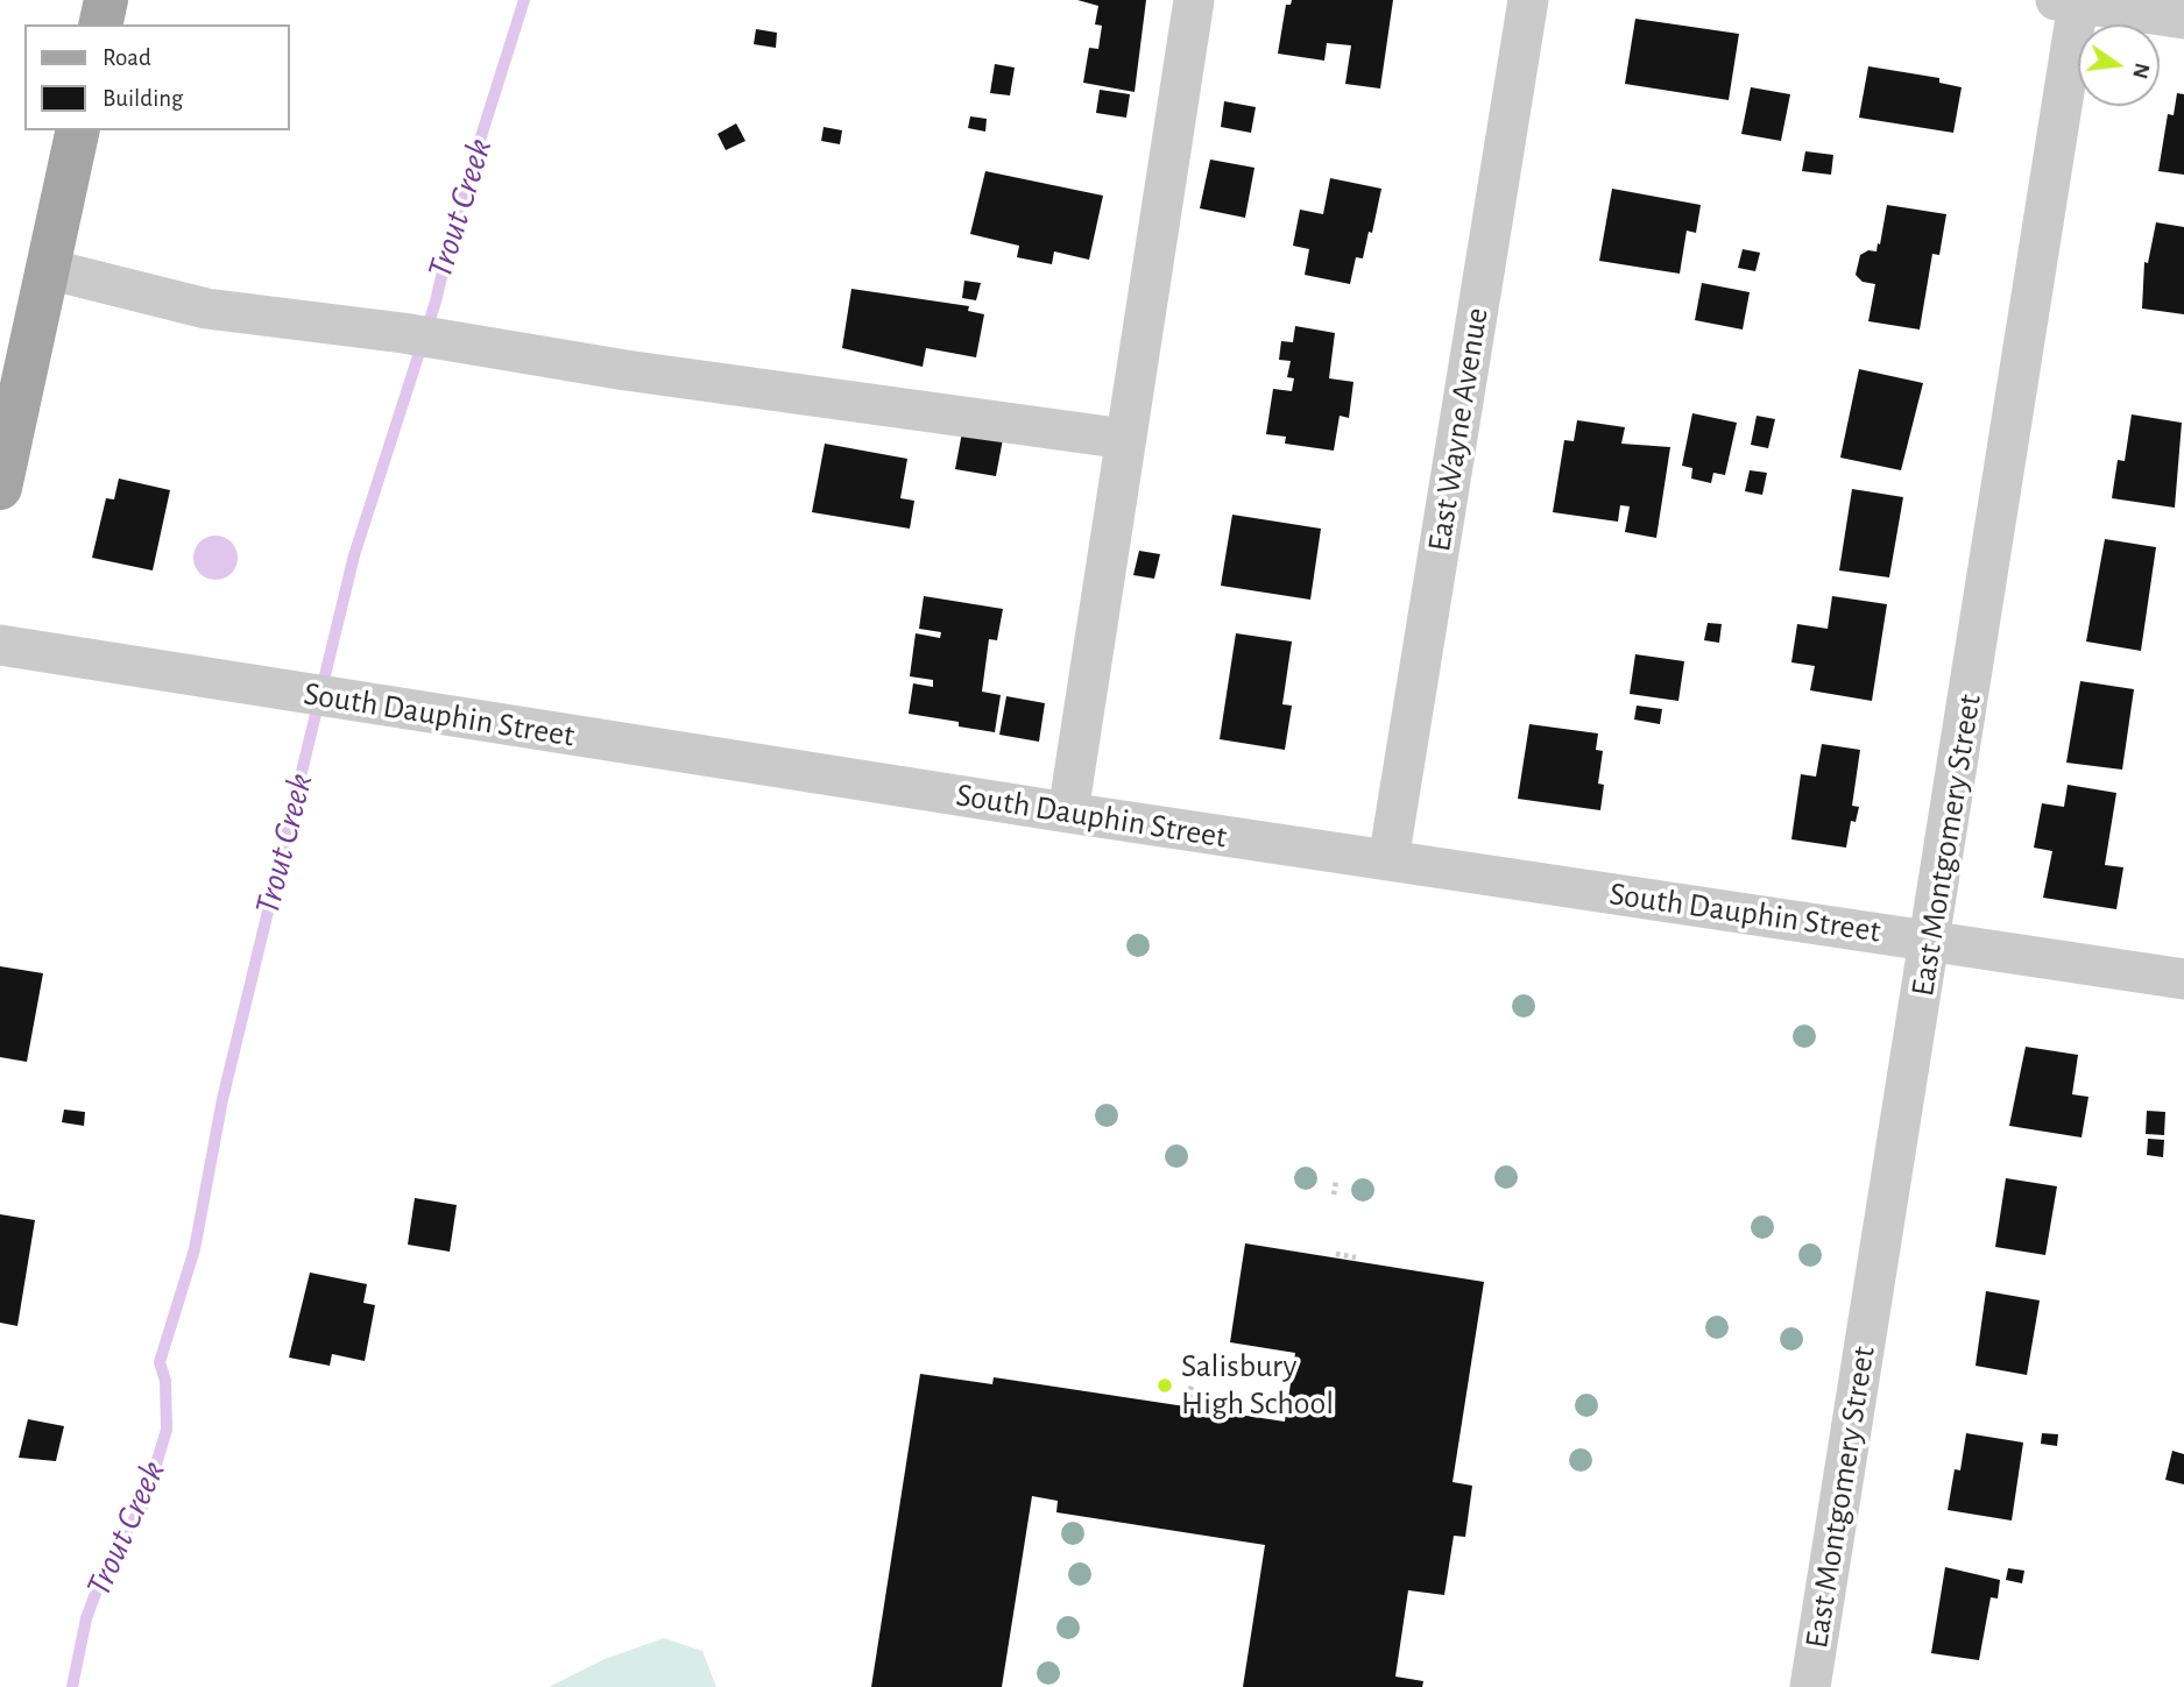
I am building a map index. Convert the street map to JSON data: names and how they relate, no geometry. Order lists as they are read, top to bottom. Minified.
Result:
{"streets":{"street":["East Wayne Avenue","South Dauphin Street","East Montgomery Street"]},"crossings":[["East Wayne Avenue","South Dauphin Street"],["South Dauphin Street","East Montgomery Street"]],"water":["Trout Creek"],"places":["Salisbury High School"],"legend":["Road","Building"],"north":"right"}
